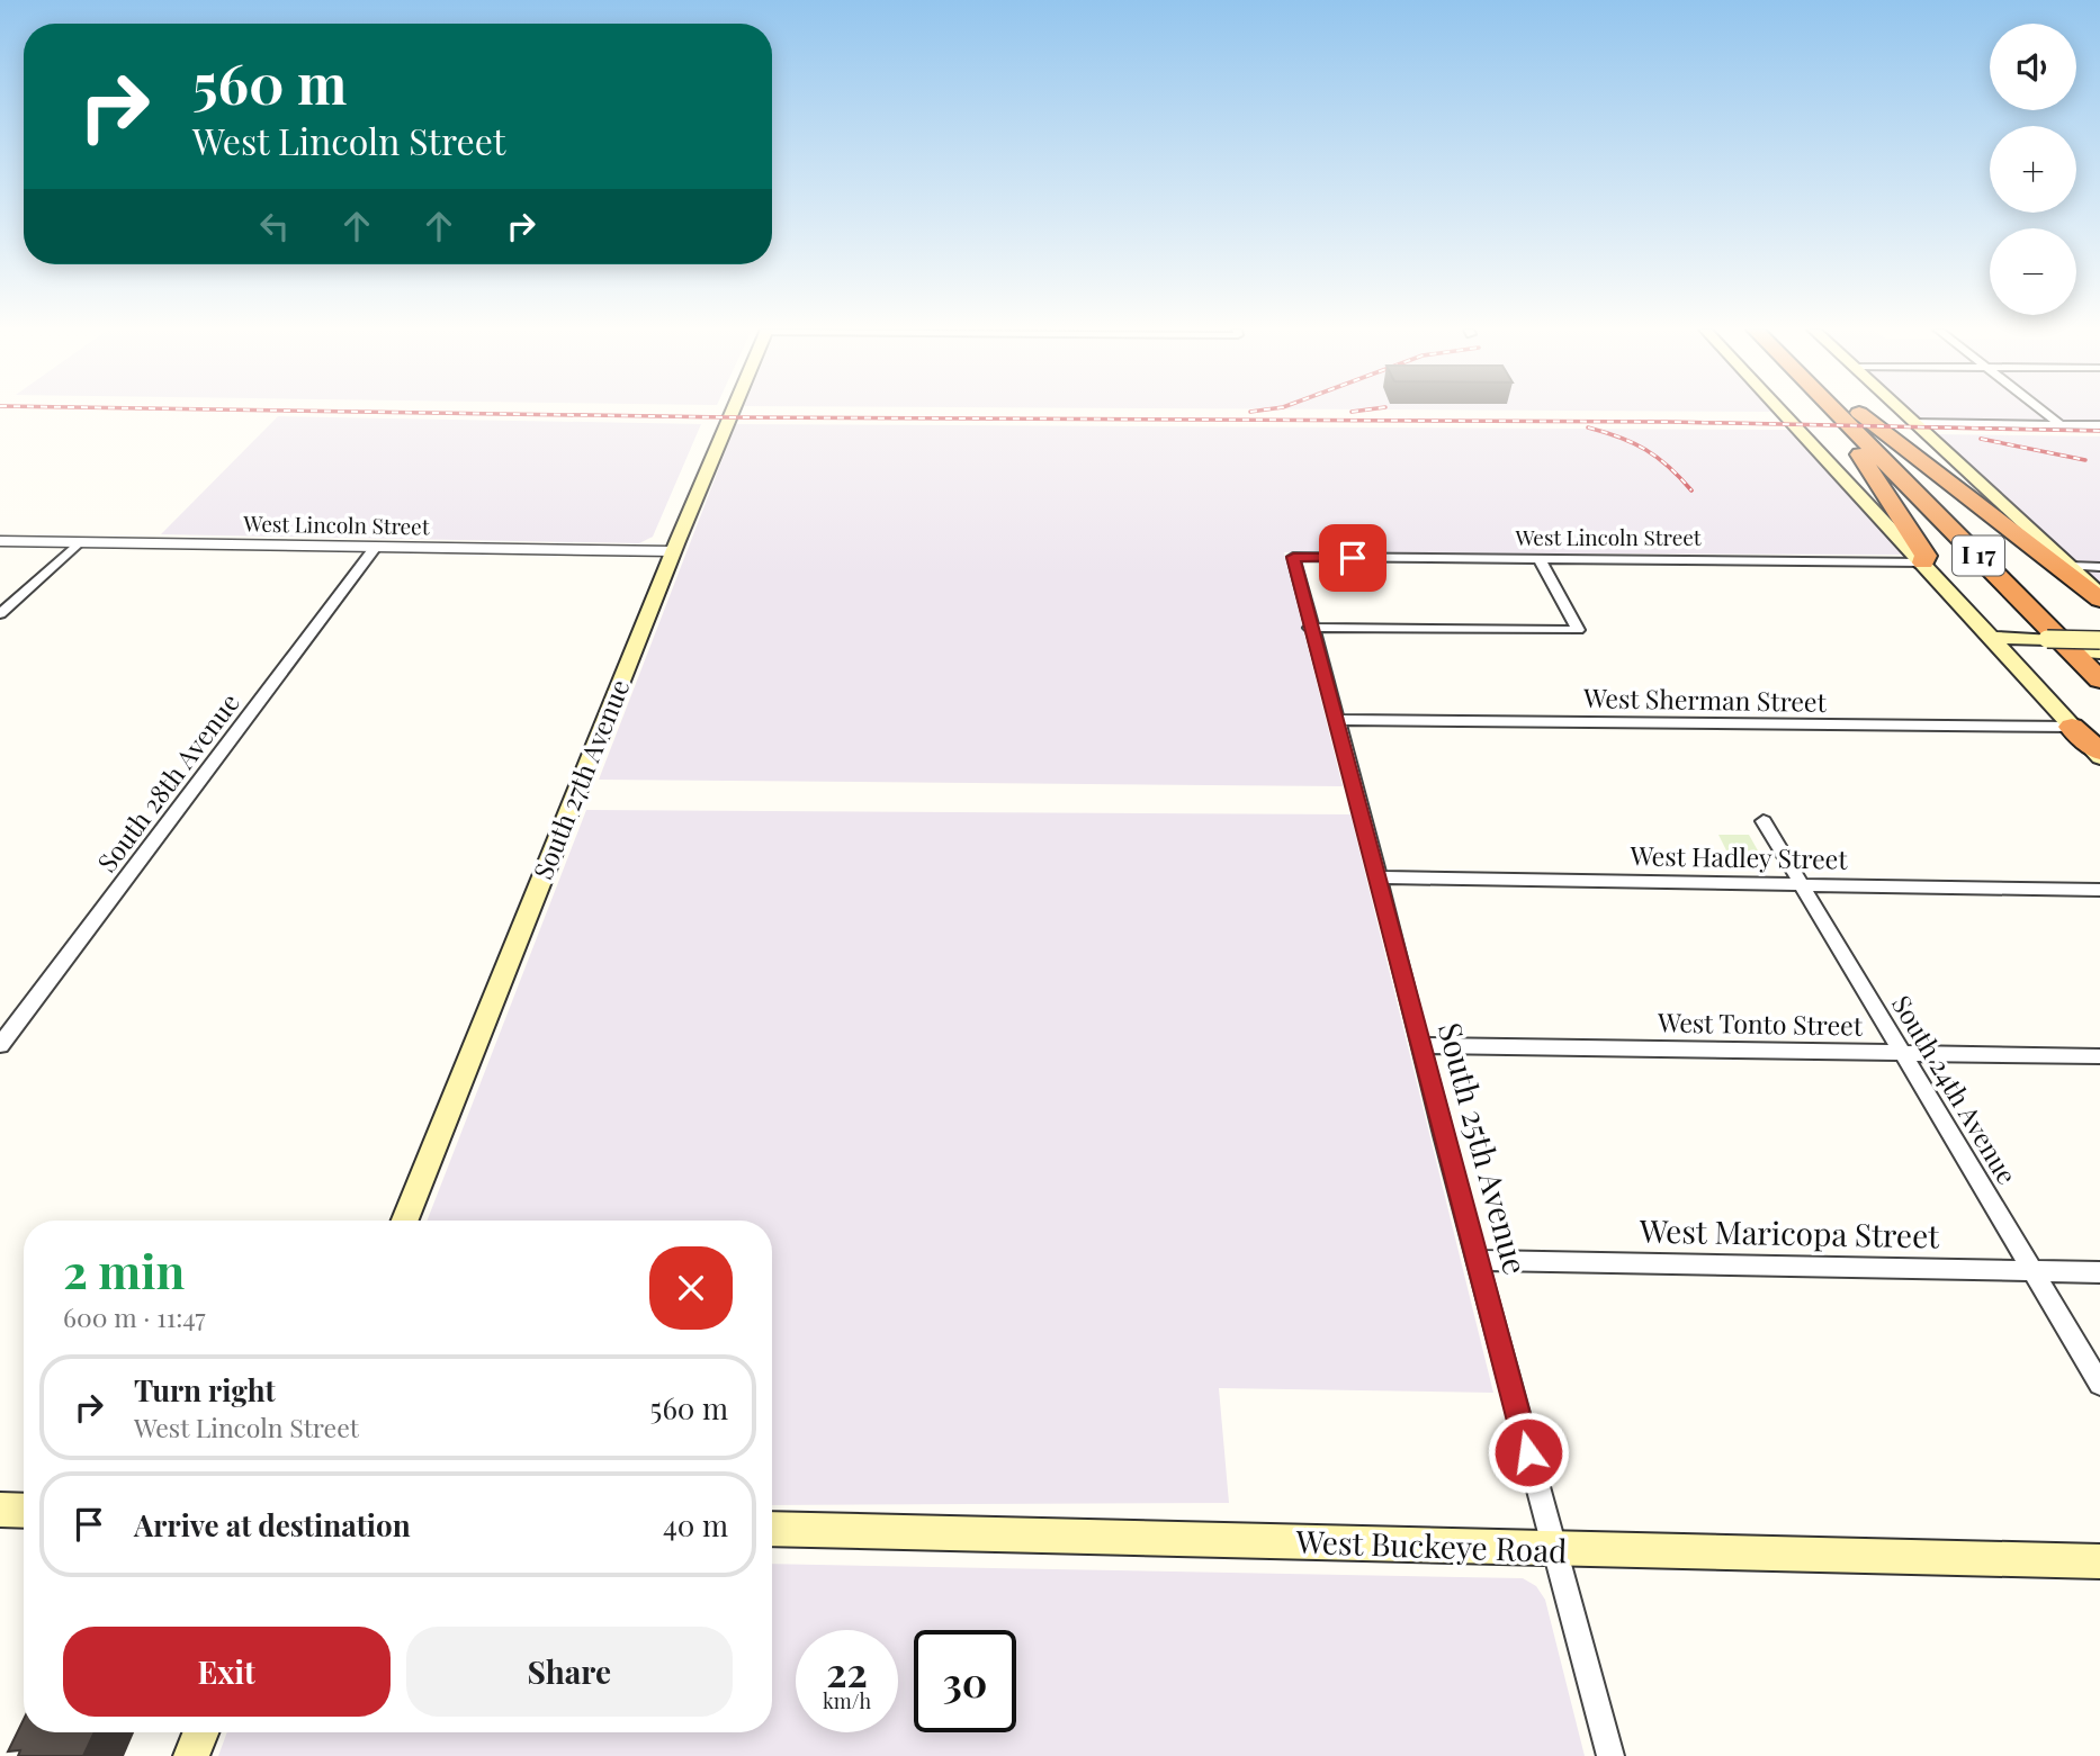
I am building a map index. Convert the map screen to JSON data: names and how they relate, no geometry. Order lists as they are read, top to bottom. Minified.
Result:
{"streets":{"highway":["I 17"],"main road":["South 27th Avenue","West Buckeye Road"],"street":["West Lincoln Street","West Sherman Street","South 28th Avenue","West Hadley Street","West Tonto Street","South 24th Avenue","South 25th Avenue","West Maricopa Street"]},"crossings":[["West Lincoln Street","South 27th Avenue"],["West Lincoln Street","South 28th Avenue"],["West Lincoln Street","South 25th Avenue"],["West Sherman Street","South 25th Avenue"],["West Hadley Street","South 24th Avenue"],["West Hadley Street","South 25th Avenue"],["West Tonto Street","South 24th Avenue"],["West Tonto Street","South 25th Avenue"],["South 24th Avenue","West Maricopa Street"],["South 25th Avenue","West Maricopa Street"],["South 25th Avenue","West Buckeye Road"]],"page":{"map_buttons":["+","−"],"turn":["560 m","West Lincoln Street"],"heading":["2 min","600 m · 11:47"],"list":[{"name":"Turn right","note":"West Lincoln Street","value":"560 m"},{"name":"Arrive at destination","value":"40 m"}],"buttons":["Exit","Share"],"speed":"22 km/h","limit":"30"}}
